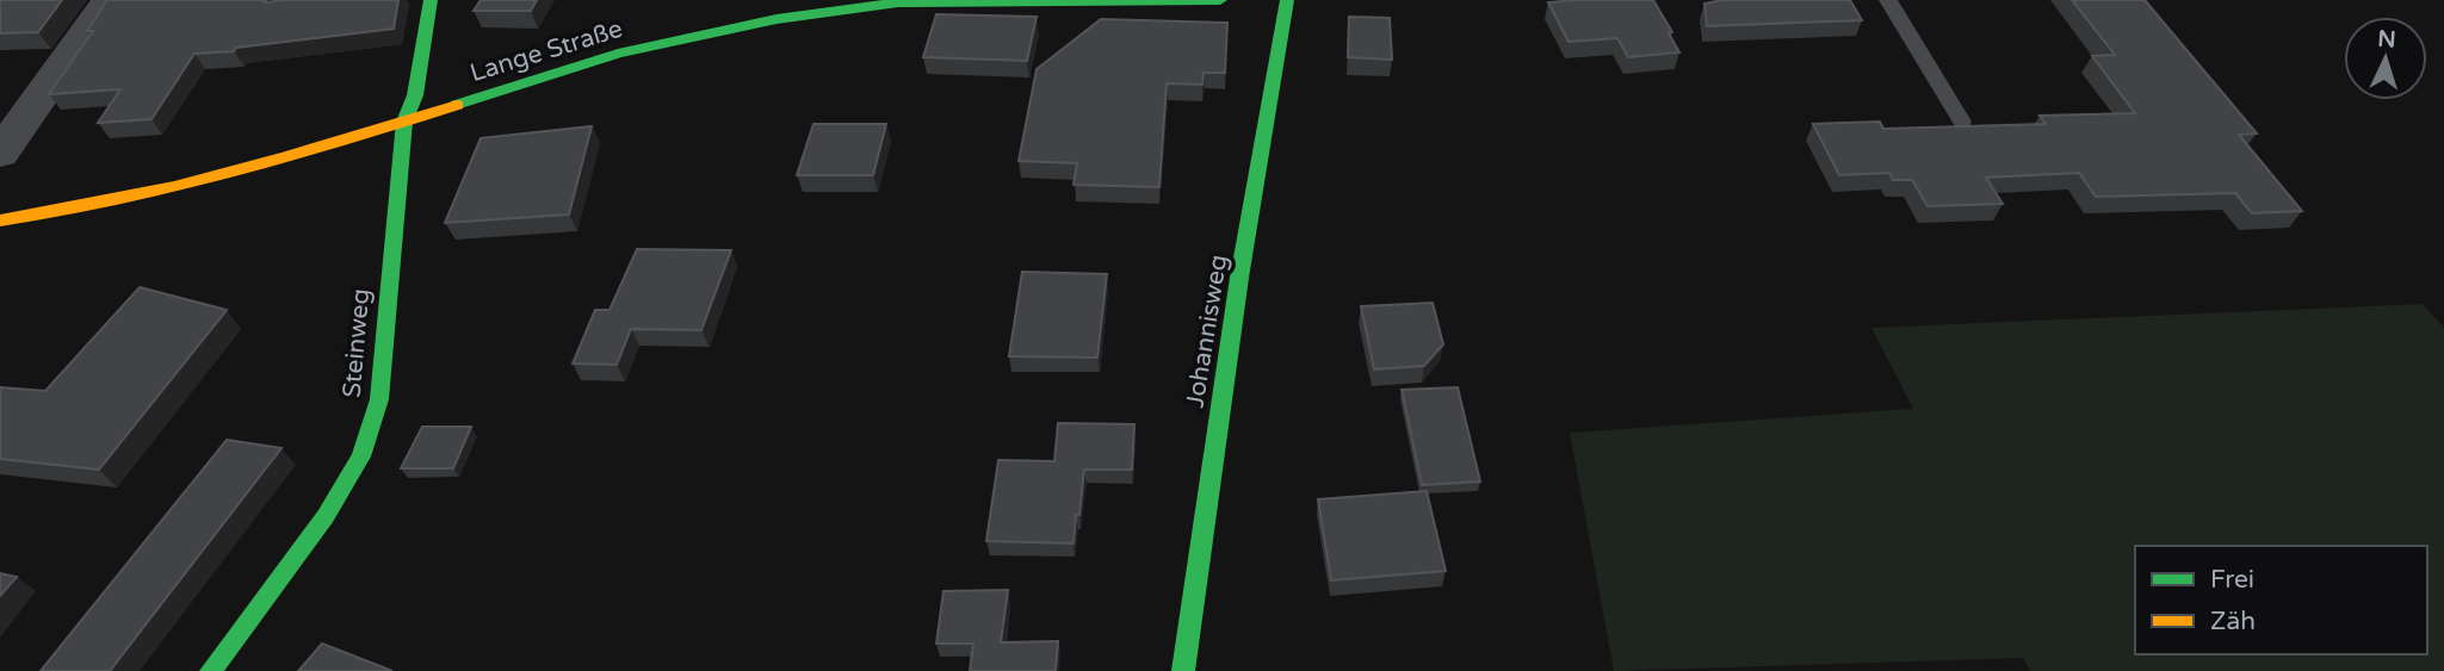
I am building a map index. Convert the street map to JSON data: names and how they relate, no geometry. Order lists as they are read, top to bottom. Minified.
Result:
{"streets":{"street":["Lange Straße","Johannisweg","Steinweg"]},"crossings":[["Lange Straße","Steinweg"]],"legend":["Frei","Zäh"],"north":"top"}
